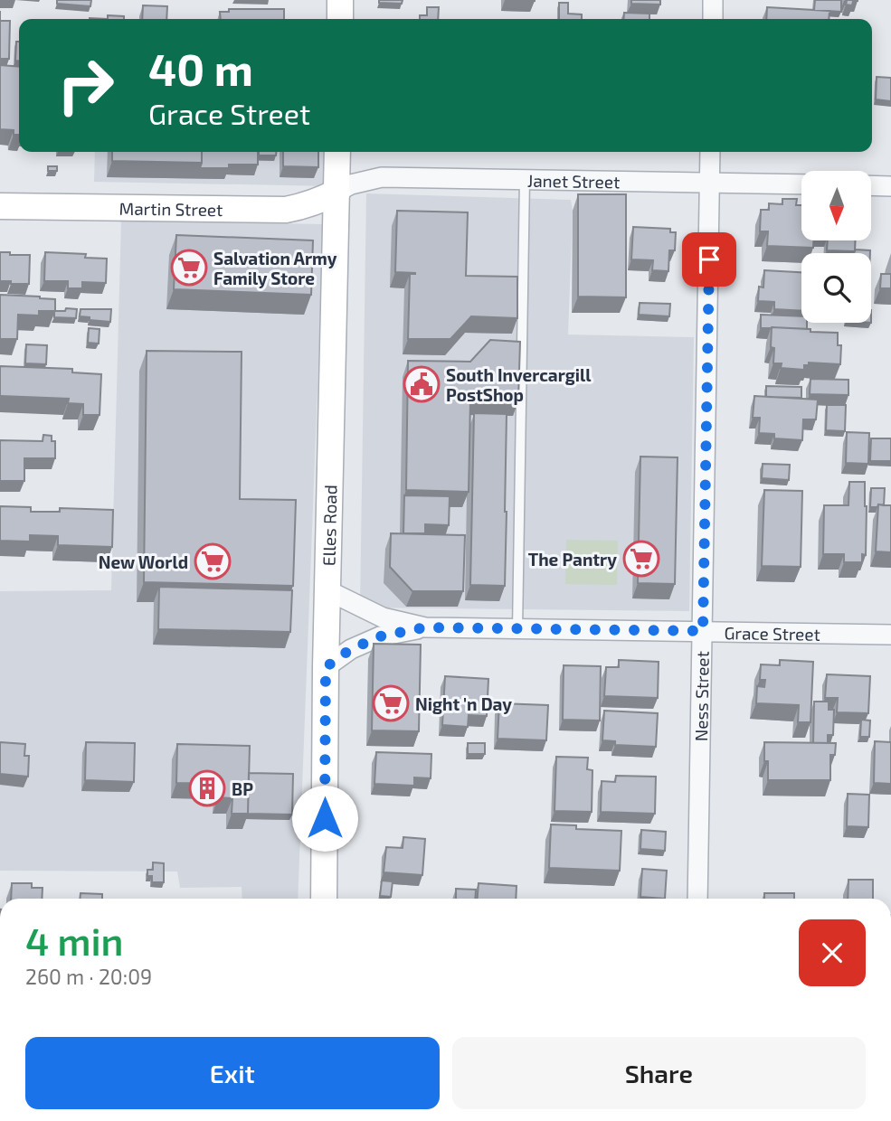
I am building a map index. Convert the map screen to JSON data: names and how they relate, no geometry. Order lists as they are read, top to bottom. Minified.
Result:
{"streets":{"main road":["Martin Street","Elles Road"],"street":["Janet Street","Grace Street","Ness Street"]},"crossings":[["Janet Street","Martin Street"],["Janet Street","Elles Road"],["Janet Street","Ness Street"],["Martin Street","Elles Road"],["Elles Road","Grace Street"],["Grace Street","Ness Street"]],"places":{"supermarket":["Salvation Army Family Store","The Pantry","New World","Night 'n Day"],"public building":["South Invercargill PostShop"],"building":["BP"]},"north":"bottom","page":{"turn":["40 m","Grace Street"],"heading":["4 min","260 m · 20:09"],"buttons":["Exit","Share"]}}
